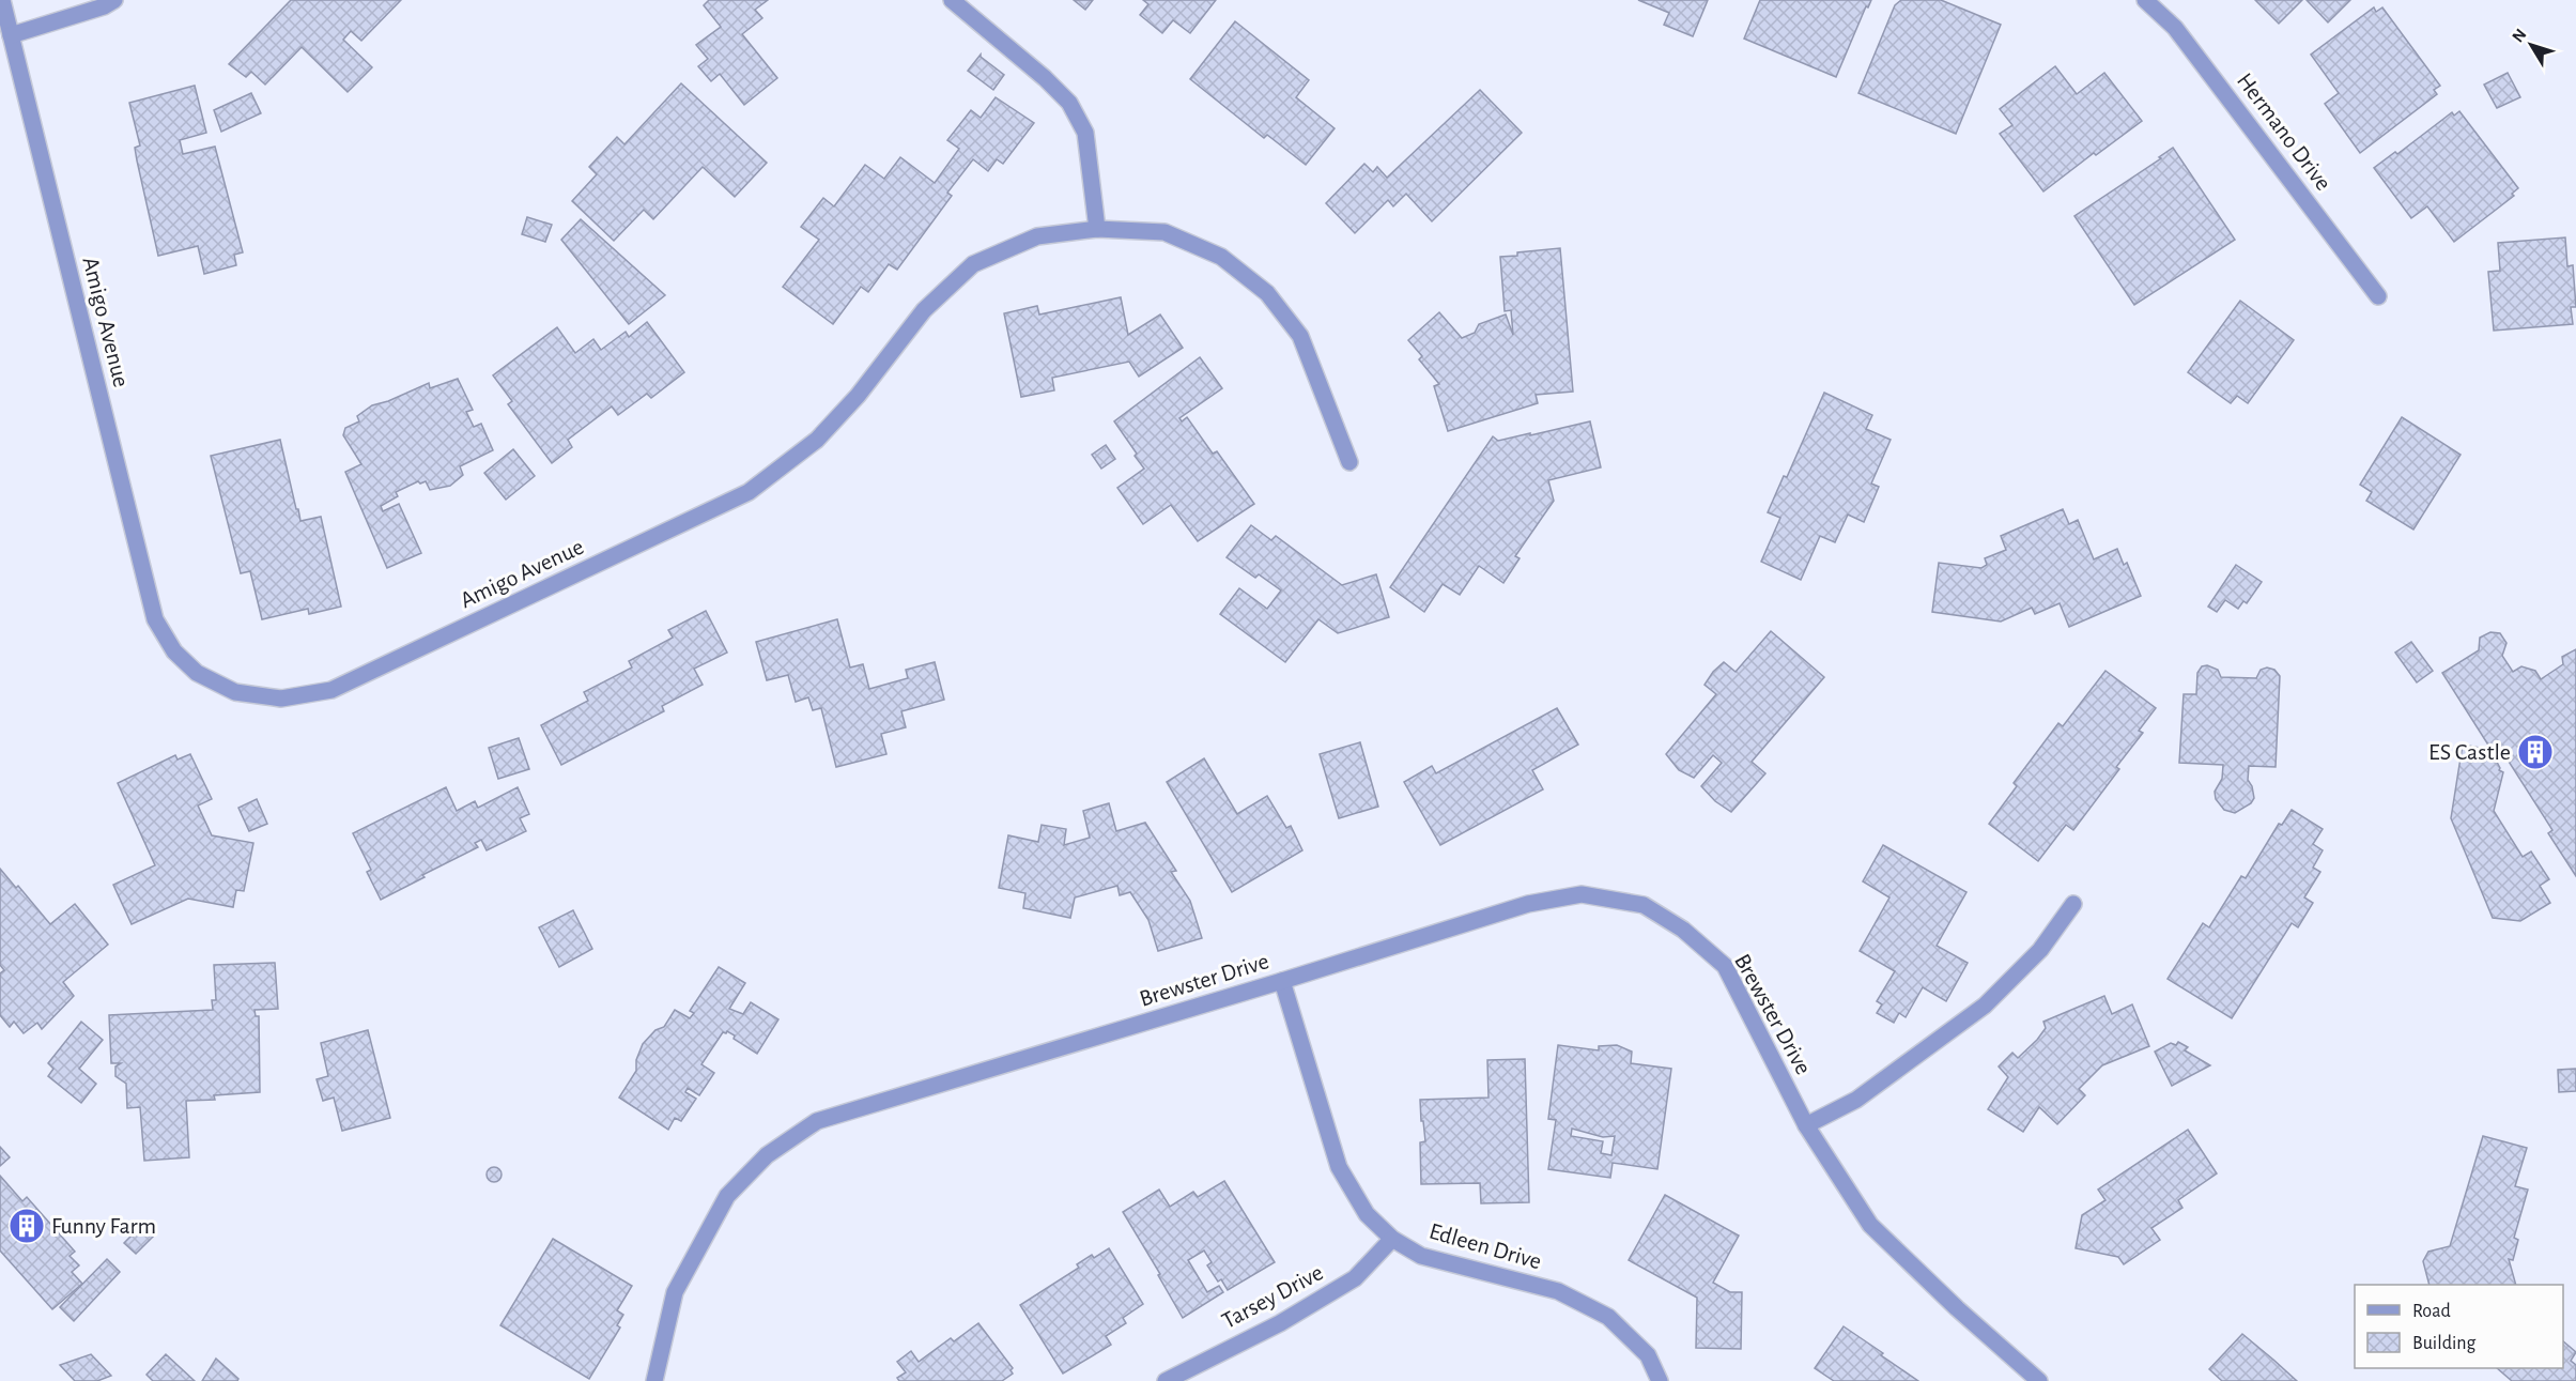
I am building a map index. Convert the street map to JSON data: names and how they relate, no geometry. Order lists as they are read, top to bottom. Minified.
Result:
{"streets":{"street":["Hermano Drive","Amigo Avenue","Brewster Drive","Edleen Drive","Tarsey Drive"]},"crossings":[["Brewster Drive","Edleen Drive"],["Edleen Drive","Tarsey Drive"]],"places":{"building":["ES Castle","Funny Farm"]},"legend":["Road","Building"],"north":"top left"}
